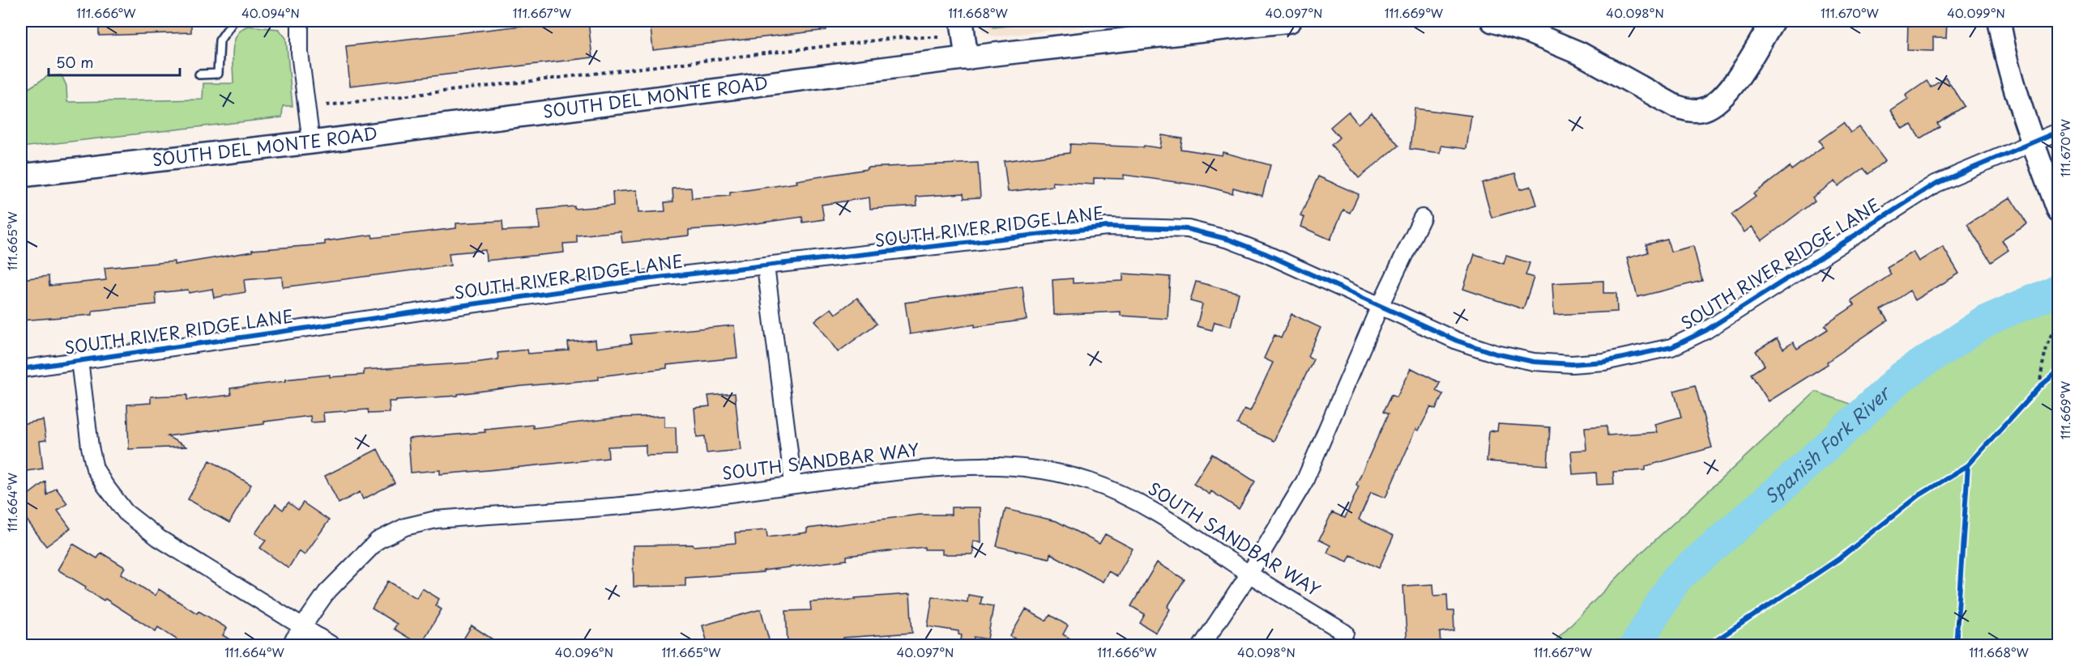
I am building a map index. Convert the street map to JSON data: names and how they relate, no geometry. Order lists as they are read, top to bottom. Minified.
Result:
{"streets":{"street":["SOUTH DEL MONTE ROAD","SOUTH RIVER RIDGE LANE","SOUTH SANDBAR WAY"]},"water":["Spanish Fork River"],"scale_bar":"50 m","coordinates":["111.666°W","40.094°N","111.667°W","111.668°W","40.097°N","111.669°W","40.098°N","111.670°W","40.099°N","111.665°W","111.664°W","40.096°N"]}
